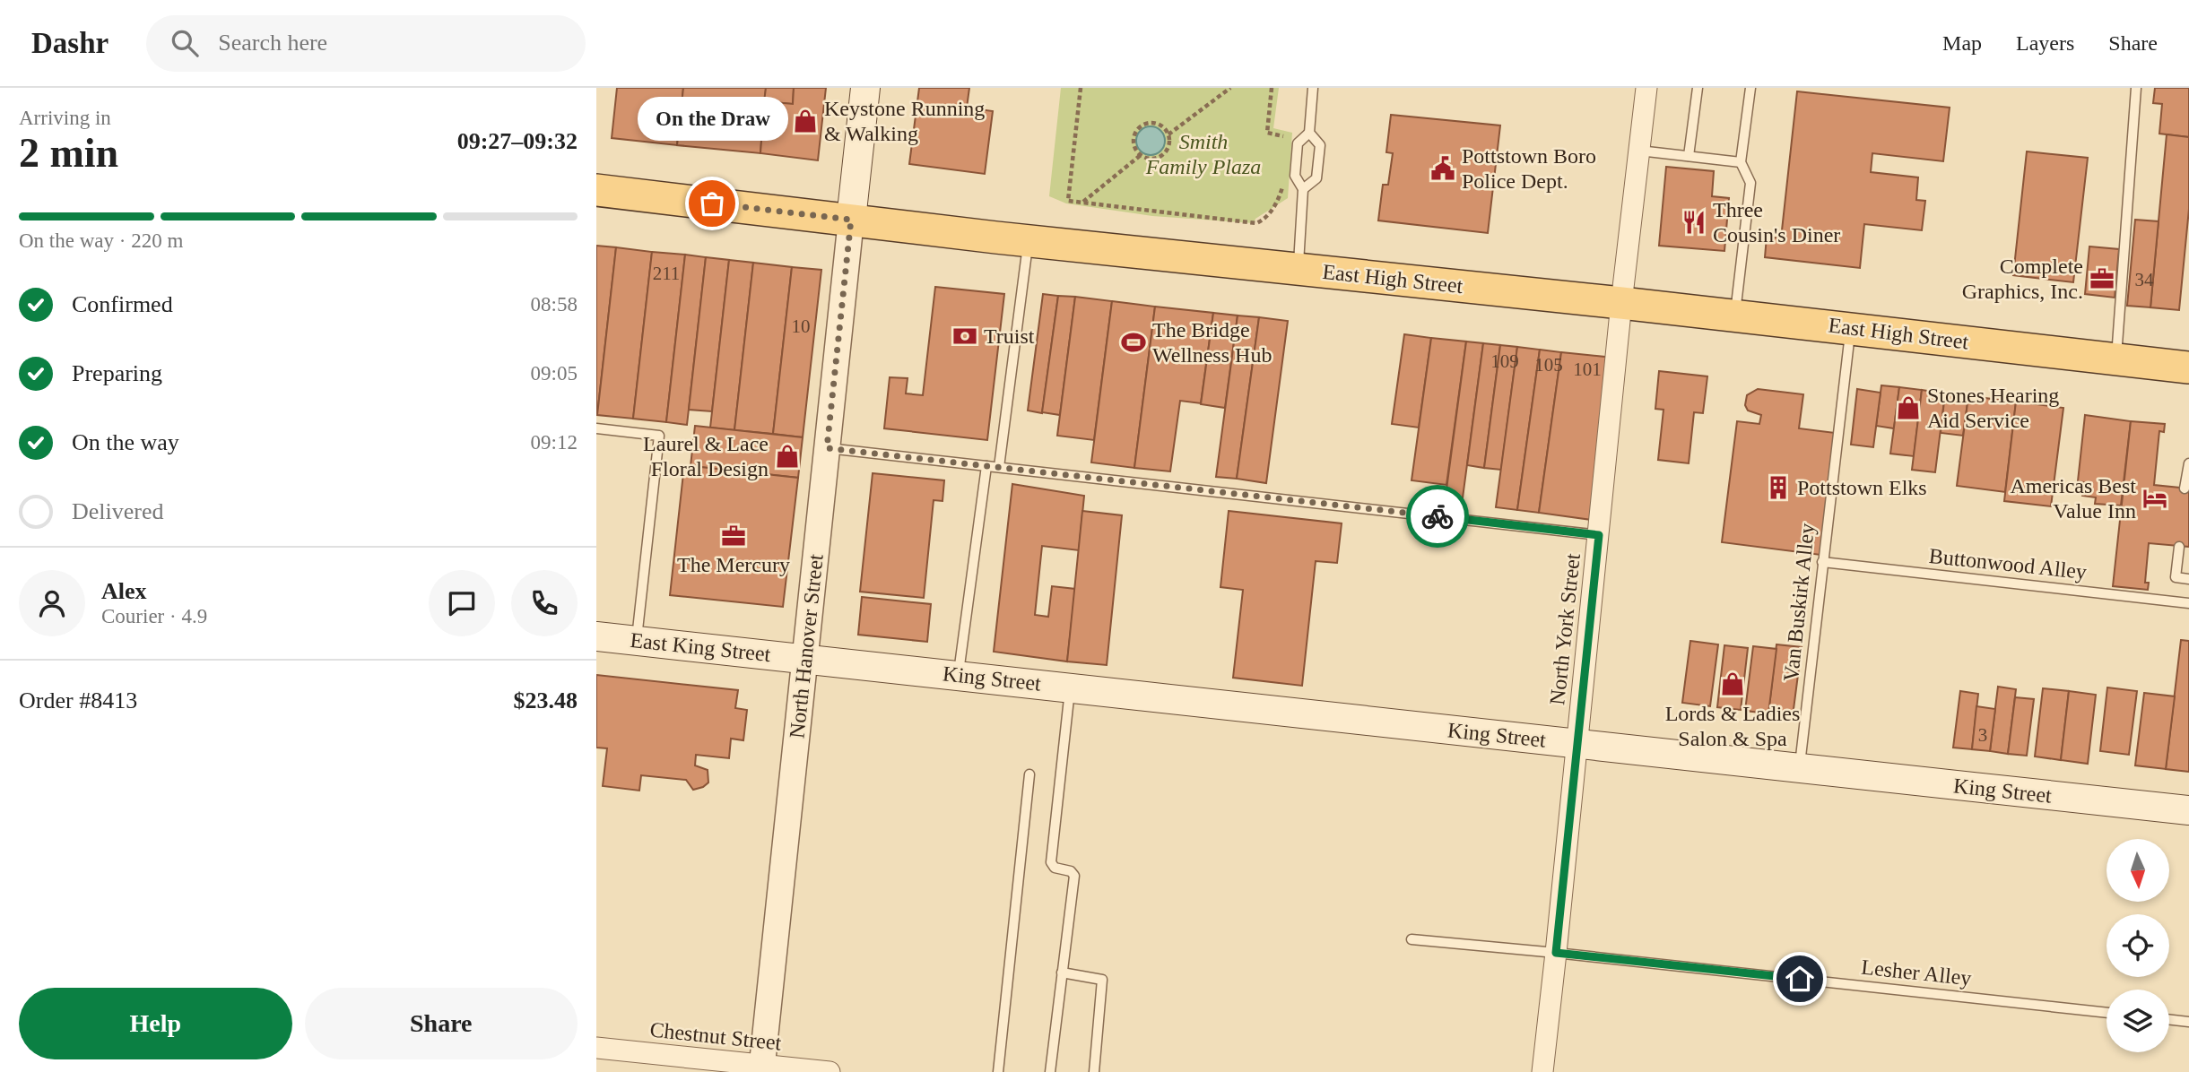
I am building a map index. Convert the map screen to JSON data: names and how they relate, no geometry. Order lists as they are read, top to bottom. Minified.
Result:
{"streets":{"main road":["East High Street","East King Street","King Street"],"street":["North York Street","North Hanover Street","Chestnut Street"],"lane":["Buttonwood Alley","Van Buskirk Alley","Lesher Alley"]},"crossings":[["East High Street","Van Buskirk Alley"],["East High Street","North York Street"],["East High Street","North Hanover Street"],["Buttonwood Alley","Van Buskirk Alley"],["Van Buskirk Alley","King Street"],["North York Street","King Street"],["North York Street","Lesher Alley"],["North Hanover Street","East King Street"],["North Hanover Street","King Street"],["North Hanover Street","Chestnut Street"],["East King Street","King Street"]],"parks":["Smith Family Plaza"],"places":{"shop":["Keystone Running & Walking","Stones Hearing Aid Service","Laurel & Lace Floral Design","Lords & Ladies Salon & Spa"],"public building":["Pottstown Boro Police Dept."],"other":["On the Draw"],"restaurant":["Three Cousin's Diner"],"office":["Complete Graphics, Inc.","The Mercury"],"bank":["Truist"],"sports":["The Bridge Wellness Hub"],"building":["Pottstown Elks"],"hotel":["Americas Best Value Inn"]},"house_numbers":["211","34","10","109","105","101","3"],"north":"bottom","page":{"header":"Dashr","search":"Search here","nav":["Map","Layers","Share"],"heading":["2 min","Arriving in","09:27–09:32"],"panel":["Alex","Courier · 4.9","Order #8413","$23.48"],"bubble":"On the Draw","bar":"On the way · 220 m","list":[["Confirmed","08:58"],["Preparing","09:05"],["On the way","09:12"],"Delivered"],"buttons":["Help","Share"]}}
